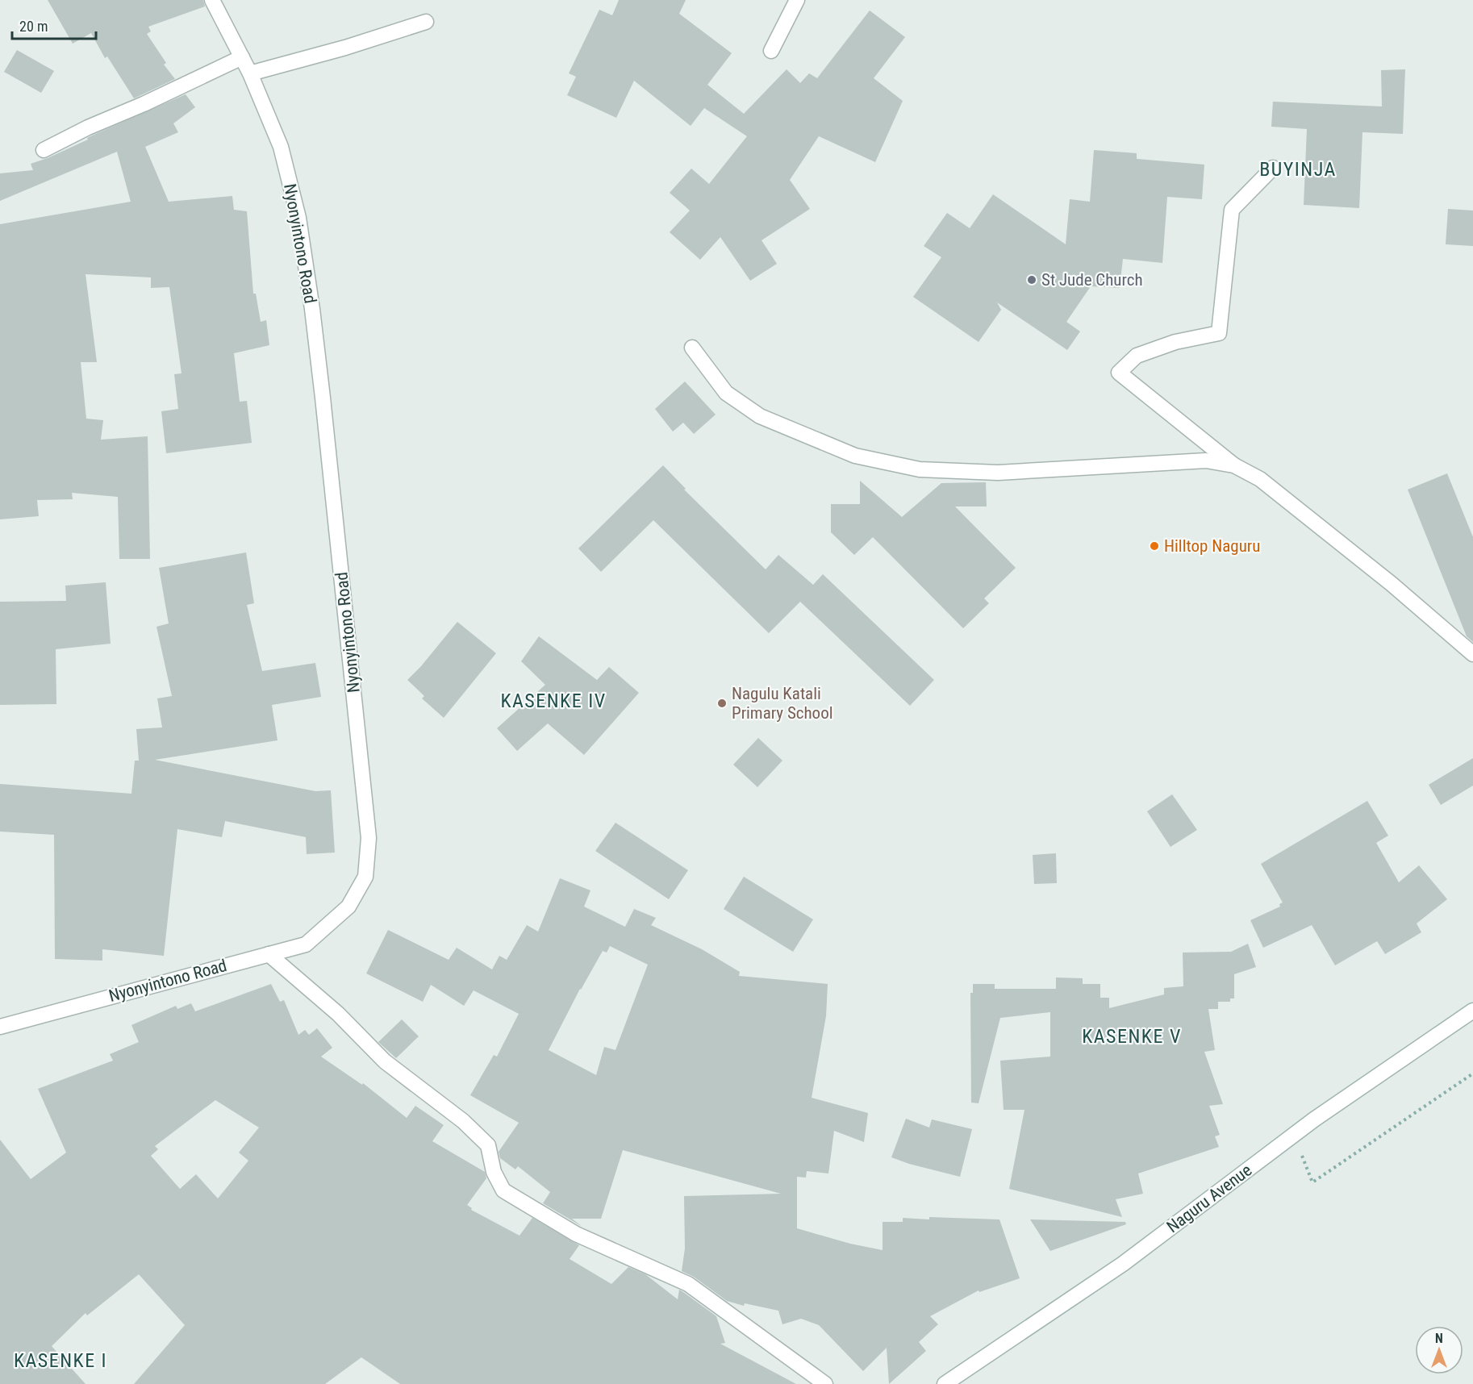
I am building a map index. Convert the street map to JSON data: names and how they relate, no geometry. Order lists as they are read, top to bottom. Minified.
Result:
{"streets":{"street":["Nyonyintono Road","Naguru Avenue"]},"districts":["BUYINJA","KASENKE IV","KASENKE V","KASENKE I"],"places":["St Jude Church","Hilltop Naguru","Nagulu Katali Primary School"],"scale_bar":"20 m","north":"top"}
